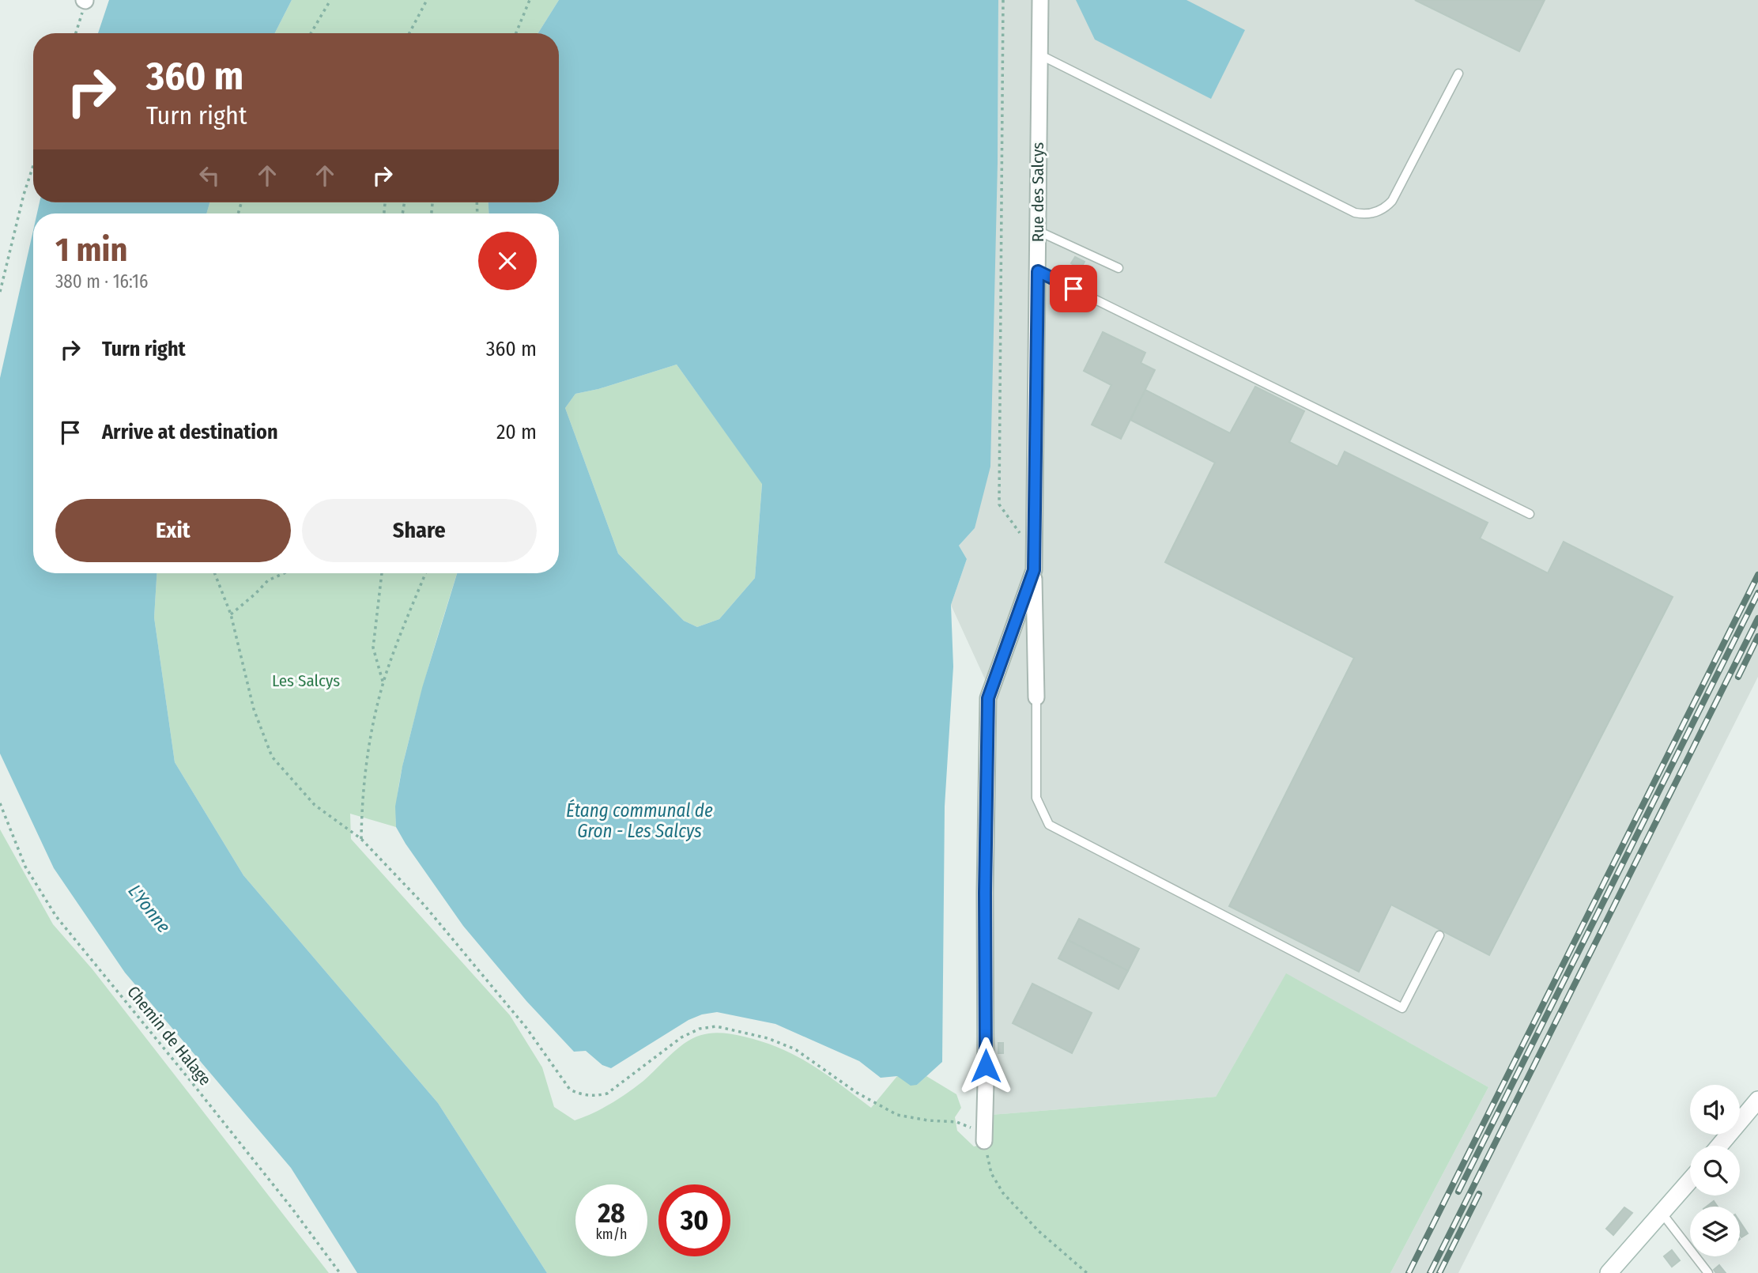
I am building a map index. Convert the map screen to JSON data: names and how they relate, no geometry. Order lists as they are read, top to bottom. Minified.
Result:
{"streets":{"street":["Rue des Salcys"],"path":["Chemin de Halage"]},"water":["Étang communal de Gron - Les Salcys","L'Yonne"],"parks":["Les Salcys"],"page":{"turn":["360 m","Turn right"],"heading":["1 min","380 m · 16:16"],"list":[{"name":"Turn right","value":"360 m"},{"name":"Arrive at destination","value":"20 m"}],"buttons":["Exit","Share"],"speed":"28 km/h","limit":"30"}}
